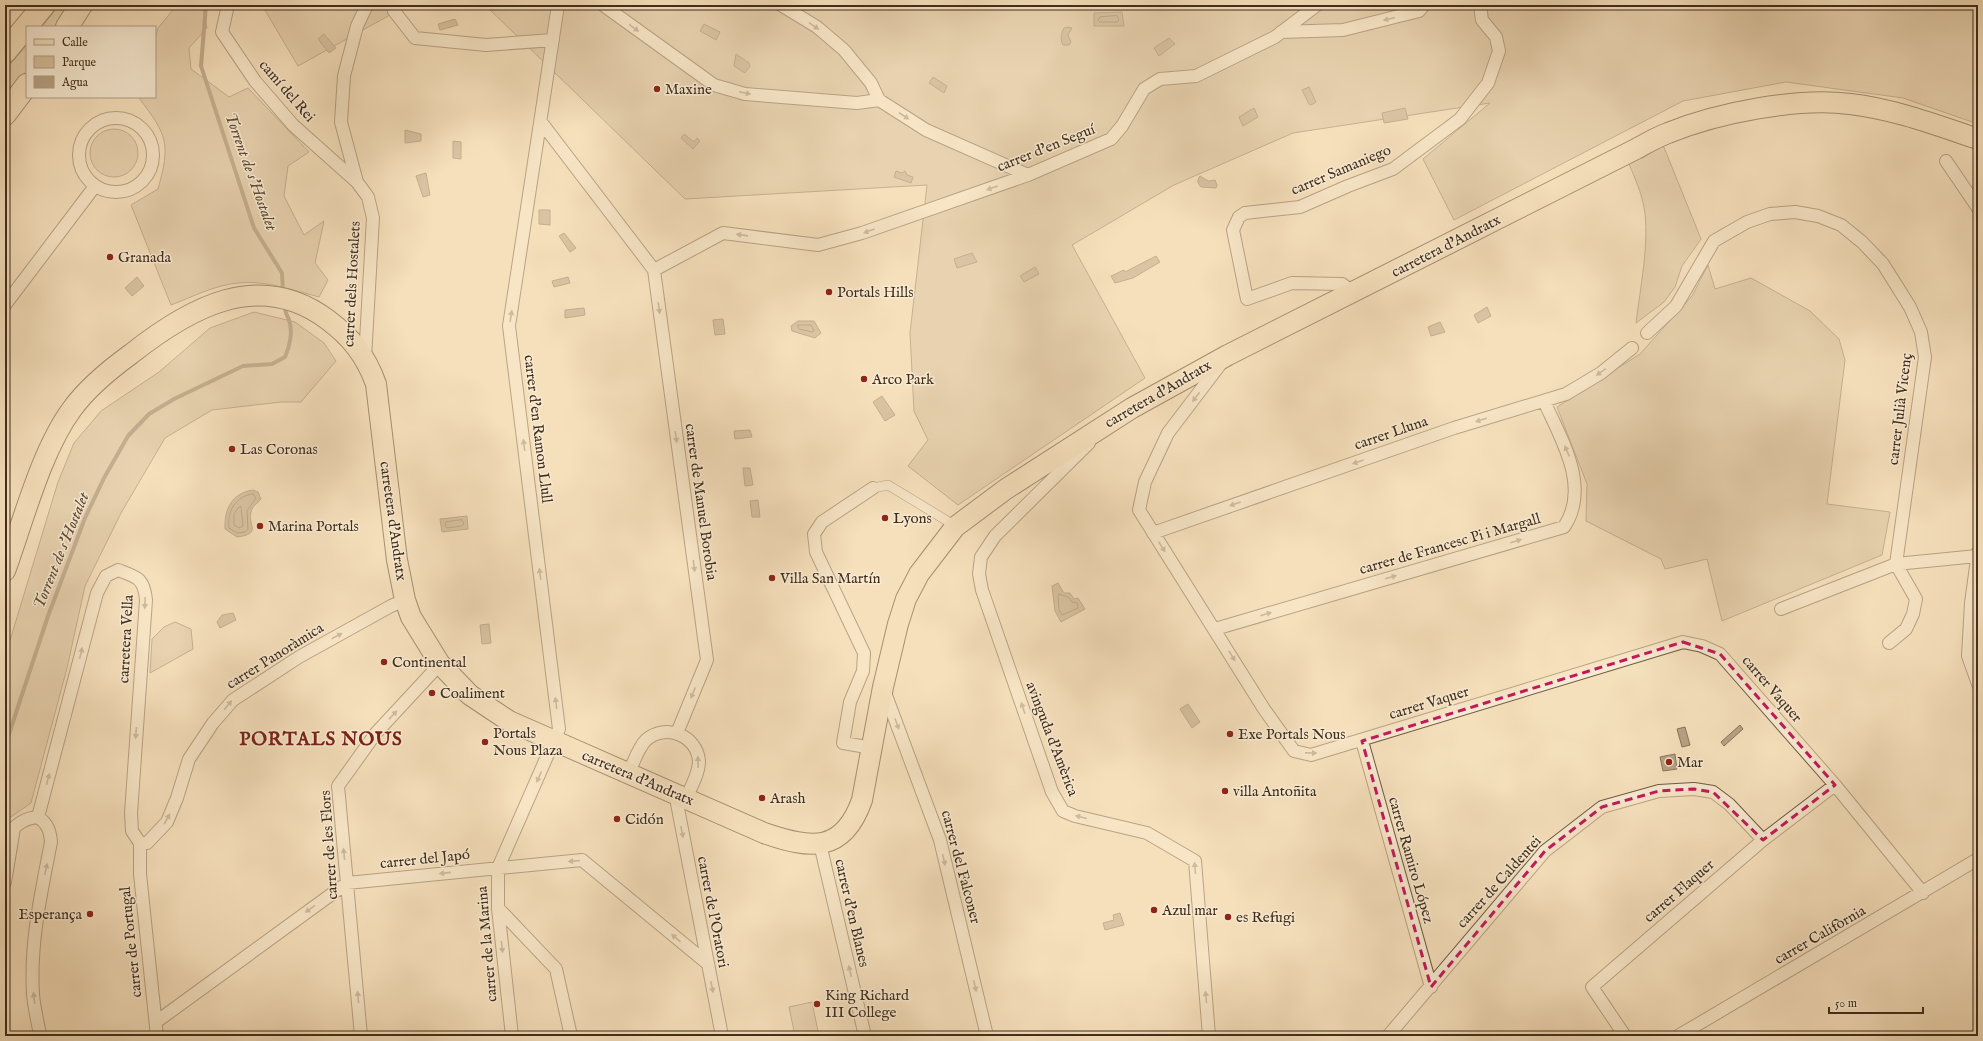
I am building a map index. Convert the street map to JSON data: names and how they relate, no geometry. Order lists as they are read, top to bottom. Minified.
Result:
{"streets":{"main road":["carretera d'Andratx"],"street":["camí del Rei","carrer d'en Seguí","carrer Samaniego","carrer dels Hostalets","carrer Julià Vicenç","carrer d'en Ramon Llull","carrer Lluna","carrer de Manuel Borobia","carrer de Francesc Pi i Margall","carretera Vella","carrer Panoràmica","carrer Vaquer","avinguda d'Amèrica","carrer de les Flors","carrer del Japó","carrer Ramiro López","carrer del Falconer","carrer de Caldentei","carrer Flaquer","carrer de l'Oratori","carrer d'en Blanes","carrer Califòrnia","carrer de Portugal","carrer de la Marina"]},"crossings":[["camí del Rei","carrer dels Hostalets"],["carrer d'en Seguí","carrer de Manuel Borobia"],["carrer Samaniego","carretera d'Andratx"],["carretera d'Andratx","carrer dels Hostalets"],["carretera d'Andratx","carrer d'en Ramon Llull"],["carretera d'Andratx","carrer de Manuel Borobia"],["carretera d'Andratx","carrer Panoràmica"],["carretera d'Andratx","carrer Vaquer"],["carretera d'Andratx","avinguda d'Amèrica"],["carretera d'Andratx","carrer de les Flors"],["carretera d'Andratx","carrer del Falconer"],["carretera d'Andratx","carrer de l'Oratori"],["carretera d'Andratx","carrer d'en Blanes"],["carretera d'Andratx","carrer de la Marina"],["carrer d'en Ramon Llull","carrer de la Marina"],["carrer Lluna","carrer de Francesc Pi i Margall"],["carrer Lluna","carrer Vaquer"],["carrer de Manuel Borobia","carrer de l'Oratori"],["carrer de Francesc Pi i Margall","carrer Vaquer"],["carretera Vella","carrer Panoràmica"],["carretera Vella","carrer de Portugal"],["carrer Panoràmica","carrer de Portugal"],["carrer Vaquer","carrer Ramiro López"],["carrer Vaquer","carrer Flaquer"],["carrer Vaquer","carrer Califòrnia"],["carrer de les Flors","carrer del Japó"],["carrer del Japó","carrer de l'Oratori"],["carrer del Japó","carrer de la Marina"],["carrer Ramiro López","carrer de Caldentei"],["carrer de Caldentei","carrer Flaquer"]],"one_way":["carrer d'en Seguí","carrer d'en Ramon Llull","carrer Lluna","carrer de Manuel Borobia","carrer de Francesc Pi i Margall","carrer Panoràmica","avinguda d'Amèrica","carrer de les Flors","carrer del Japó","carrer del Falconer","carrer de l'Oratori","carrer d'en Blanes","carrer de la Marina"],"districts":["PORTALS NOUS"],"water":["Torrent de s'Hostalet"],"places":["Maxine","Granada","Portals Hills","Arco Park","Las Coronas","Lyons","Marina Portals","Villa San Martín","Continental","Coaliment","Exe Portals Nous","Portals Nous Plaza","Mar","villa Antoñita","Arash","Cidón","Azul mar","Esperança","es Refugi","King Richard III College"],"legend":["Calle","Parque","Agua"],"scale_bar":"50 m"}
